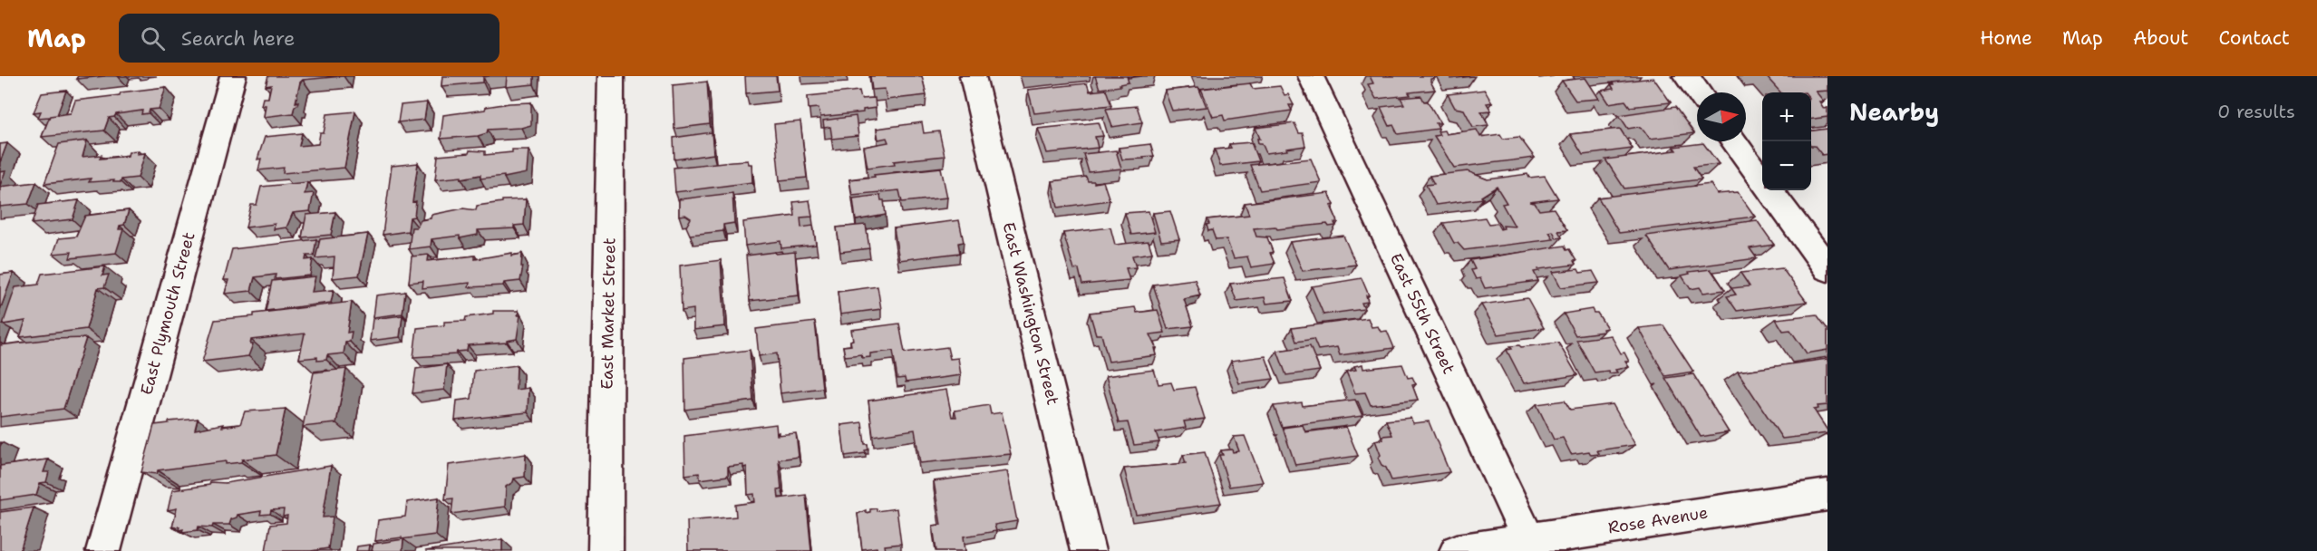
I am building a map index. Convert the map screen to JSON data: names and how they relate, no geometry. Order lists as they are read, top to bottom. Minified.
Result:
{"streets":{"street":["East Plymouth Street","East Market Street","East Washington Street","East 55th Street","Rose Avenue"]},"crossings":[["East 55th Street","Rose Avenue"]],"north":"right","page":{"header":"Map","search":"Search here","nav":["Home","Map","About","Contact"],"heading":["Nearby","0 results"],"map_buttons":["+","−"]}}
